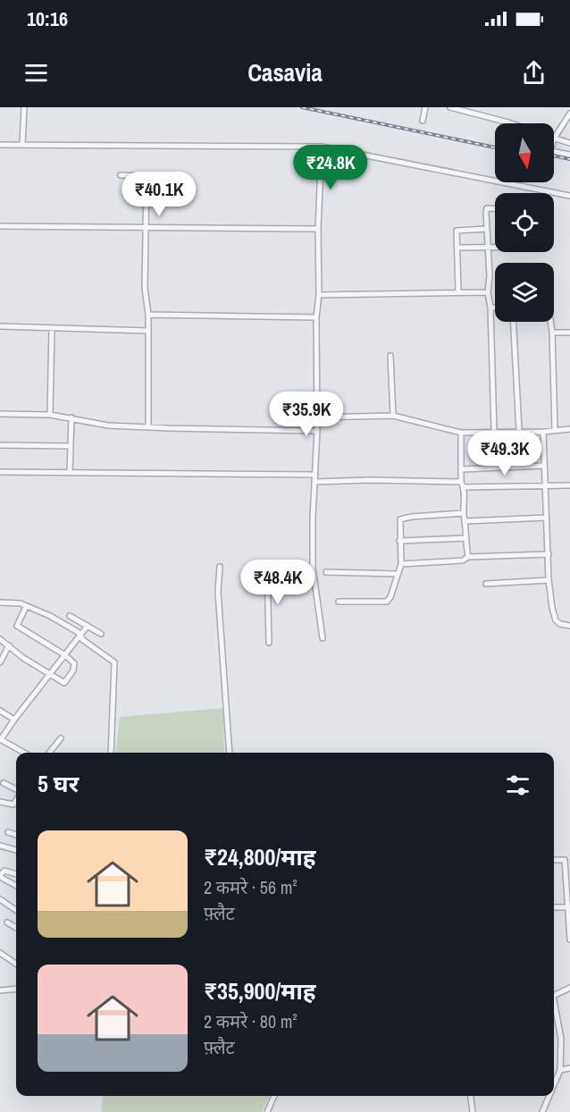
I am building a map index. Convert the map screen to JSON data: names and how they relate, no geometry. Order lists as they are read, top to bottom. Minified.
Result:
{"north":"bottom","page":{"status":"10:16","header":"Casavia","price":["₹24.8K","₹40.1K","₹35.9K","₹49.3K","₹48.4K"],"heading":"5 घर","list":[{"name":"₹24,800/माह","note":"2 कमरे · 56 m² · फ़्लैट"},{"name":"₹35,900/माह","note":"2 कमरे · 80 m² · फ़्लैट"}]}}
